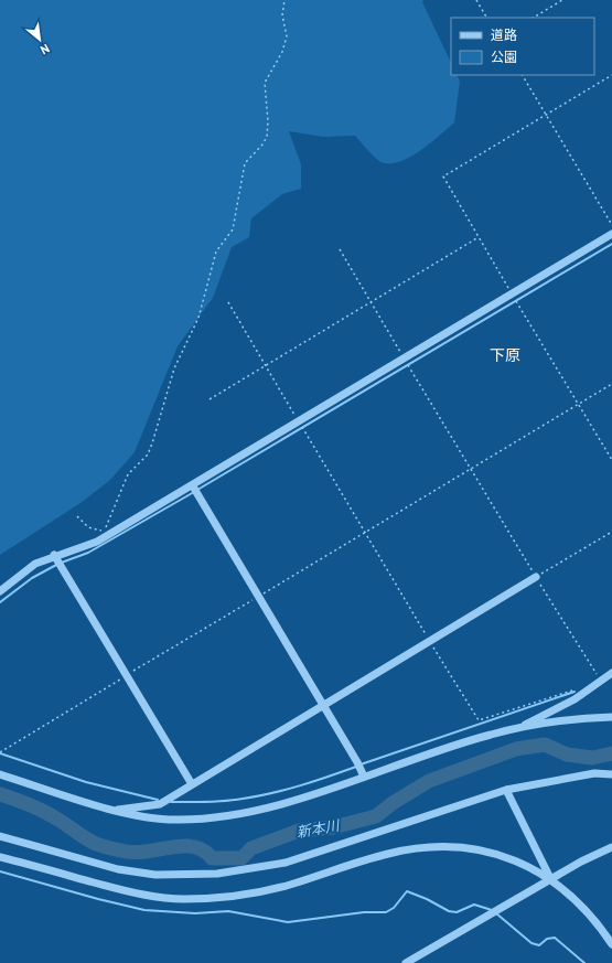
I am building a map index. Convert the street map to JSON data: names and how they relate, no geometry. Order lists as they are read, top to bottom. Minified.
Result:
{"districts":["下原"],"water":["新本川"],"legend":["道路","公園"],"north":"bottom right"}
